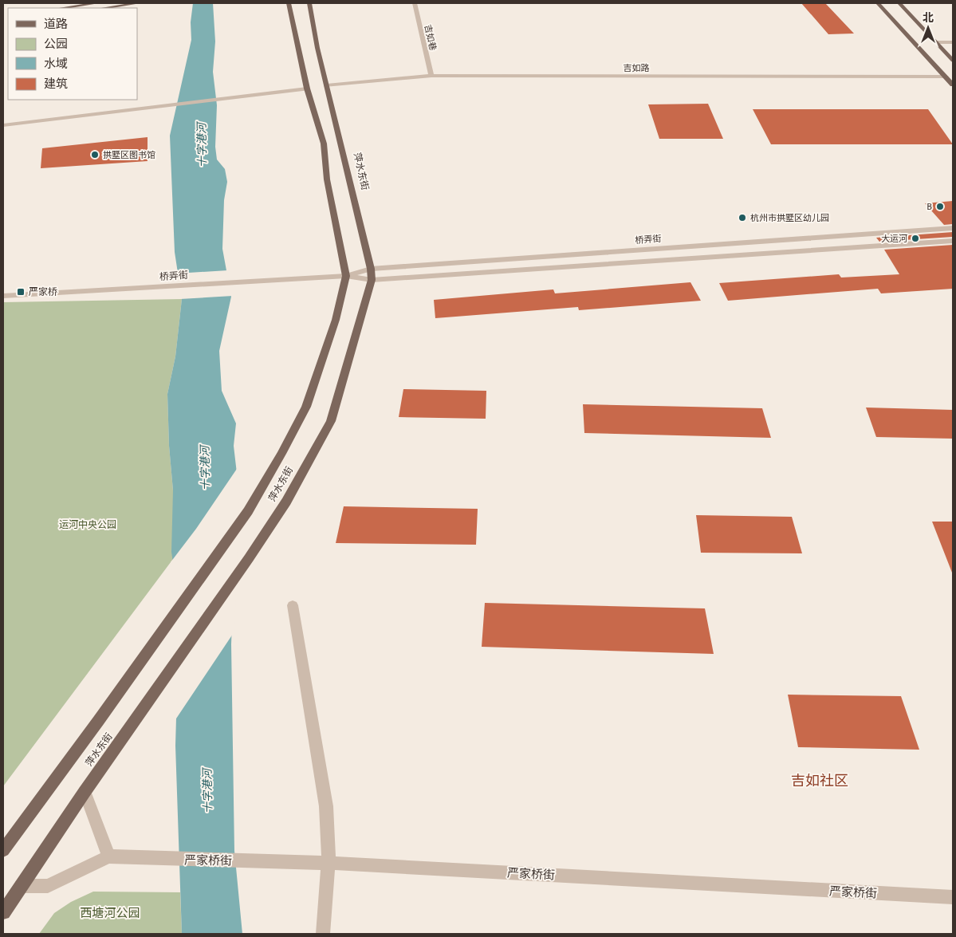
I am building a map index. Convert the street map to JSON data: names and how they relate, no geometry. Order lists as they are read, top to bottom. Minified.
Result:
{"streets":{"main road":["萍水东街"],"street":["吉如巷","吉如路","桥弄街","严家桥街"]},"crossings":[["吉如巷","吉如路"],["吉如路","萍水东街"],["萍水东街","桥弄街"],["萍水东街","严家桥街"]],"districts":["吉如社区"],"water":["十字港河"],"parks":["运河中央公园","西塘河公园"],"places":{"other":["拱墅区图书馆","B","杭州市拱墅区幼儿园","大运河"],"transit":["严家桥"]},"legend":["道路","公园","水域","建筑"],"north":"top"}
